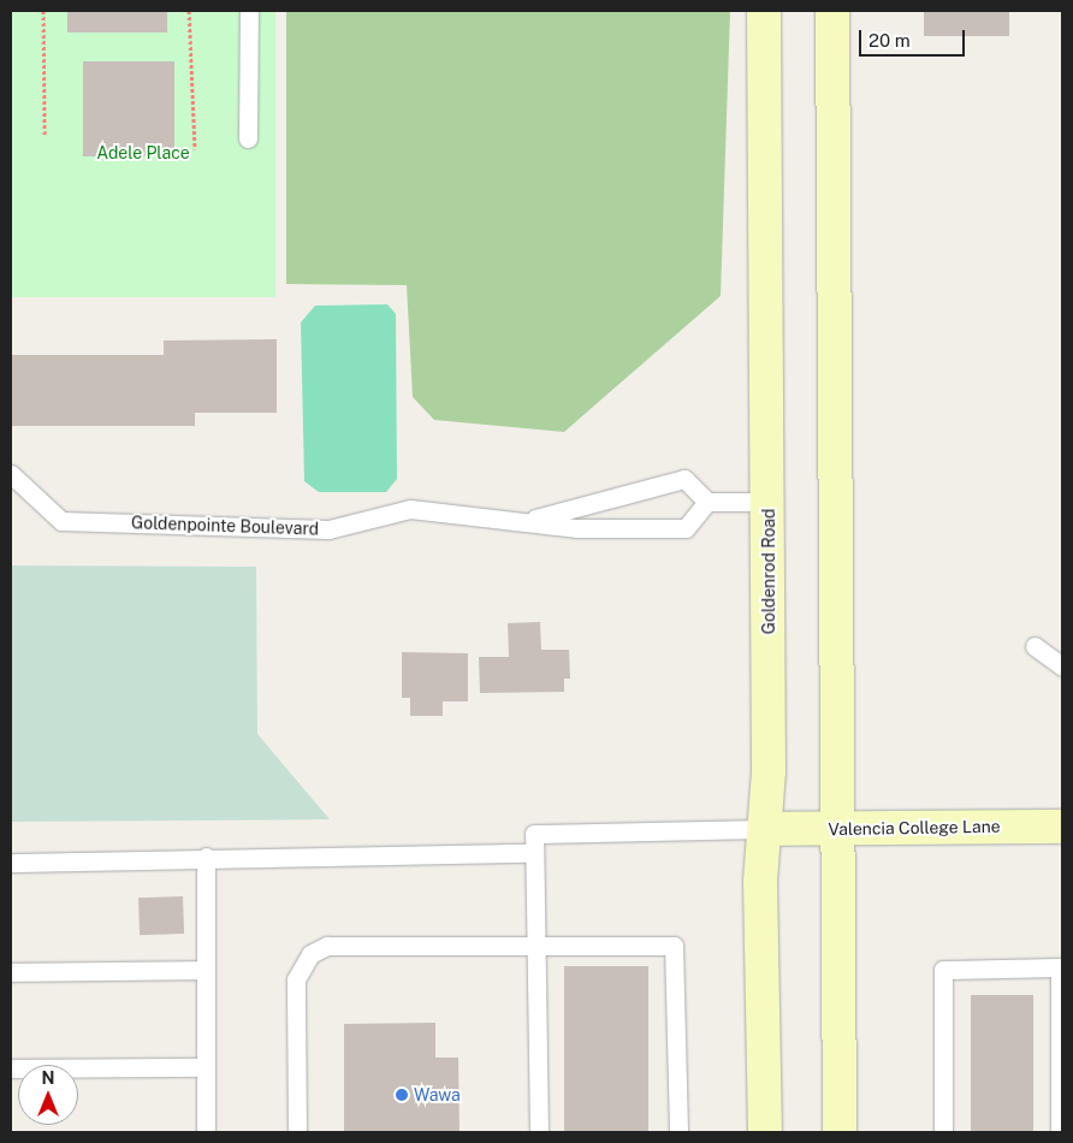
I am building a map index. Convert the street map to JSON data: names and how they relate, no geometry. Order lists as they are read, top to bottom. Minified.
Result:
{"streets":{"main road":["Goldenrod Road","Valencia College Lane"],"lane":["Goldenpointe Boulevard"]},"crossings":[["Goldenrod Road","Valencia College Lane"]],"parks":["Adele Place"],"places":["Wawa"],"scale_bar":"20 m","north":"top"}
